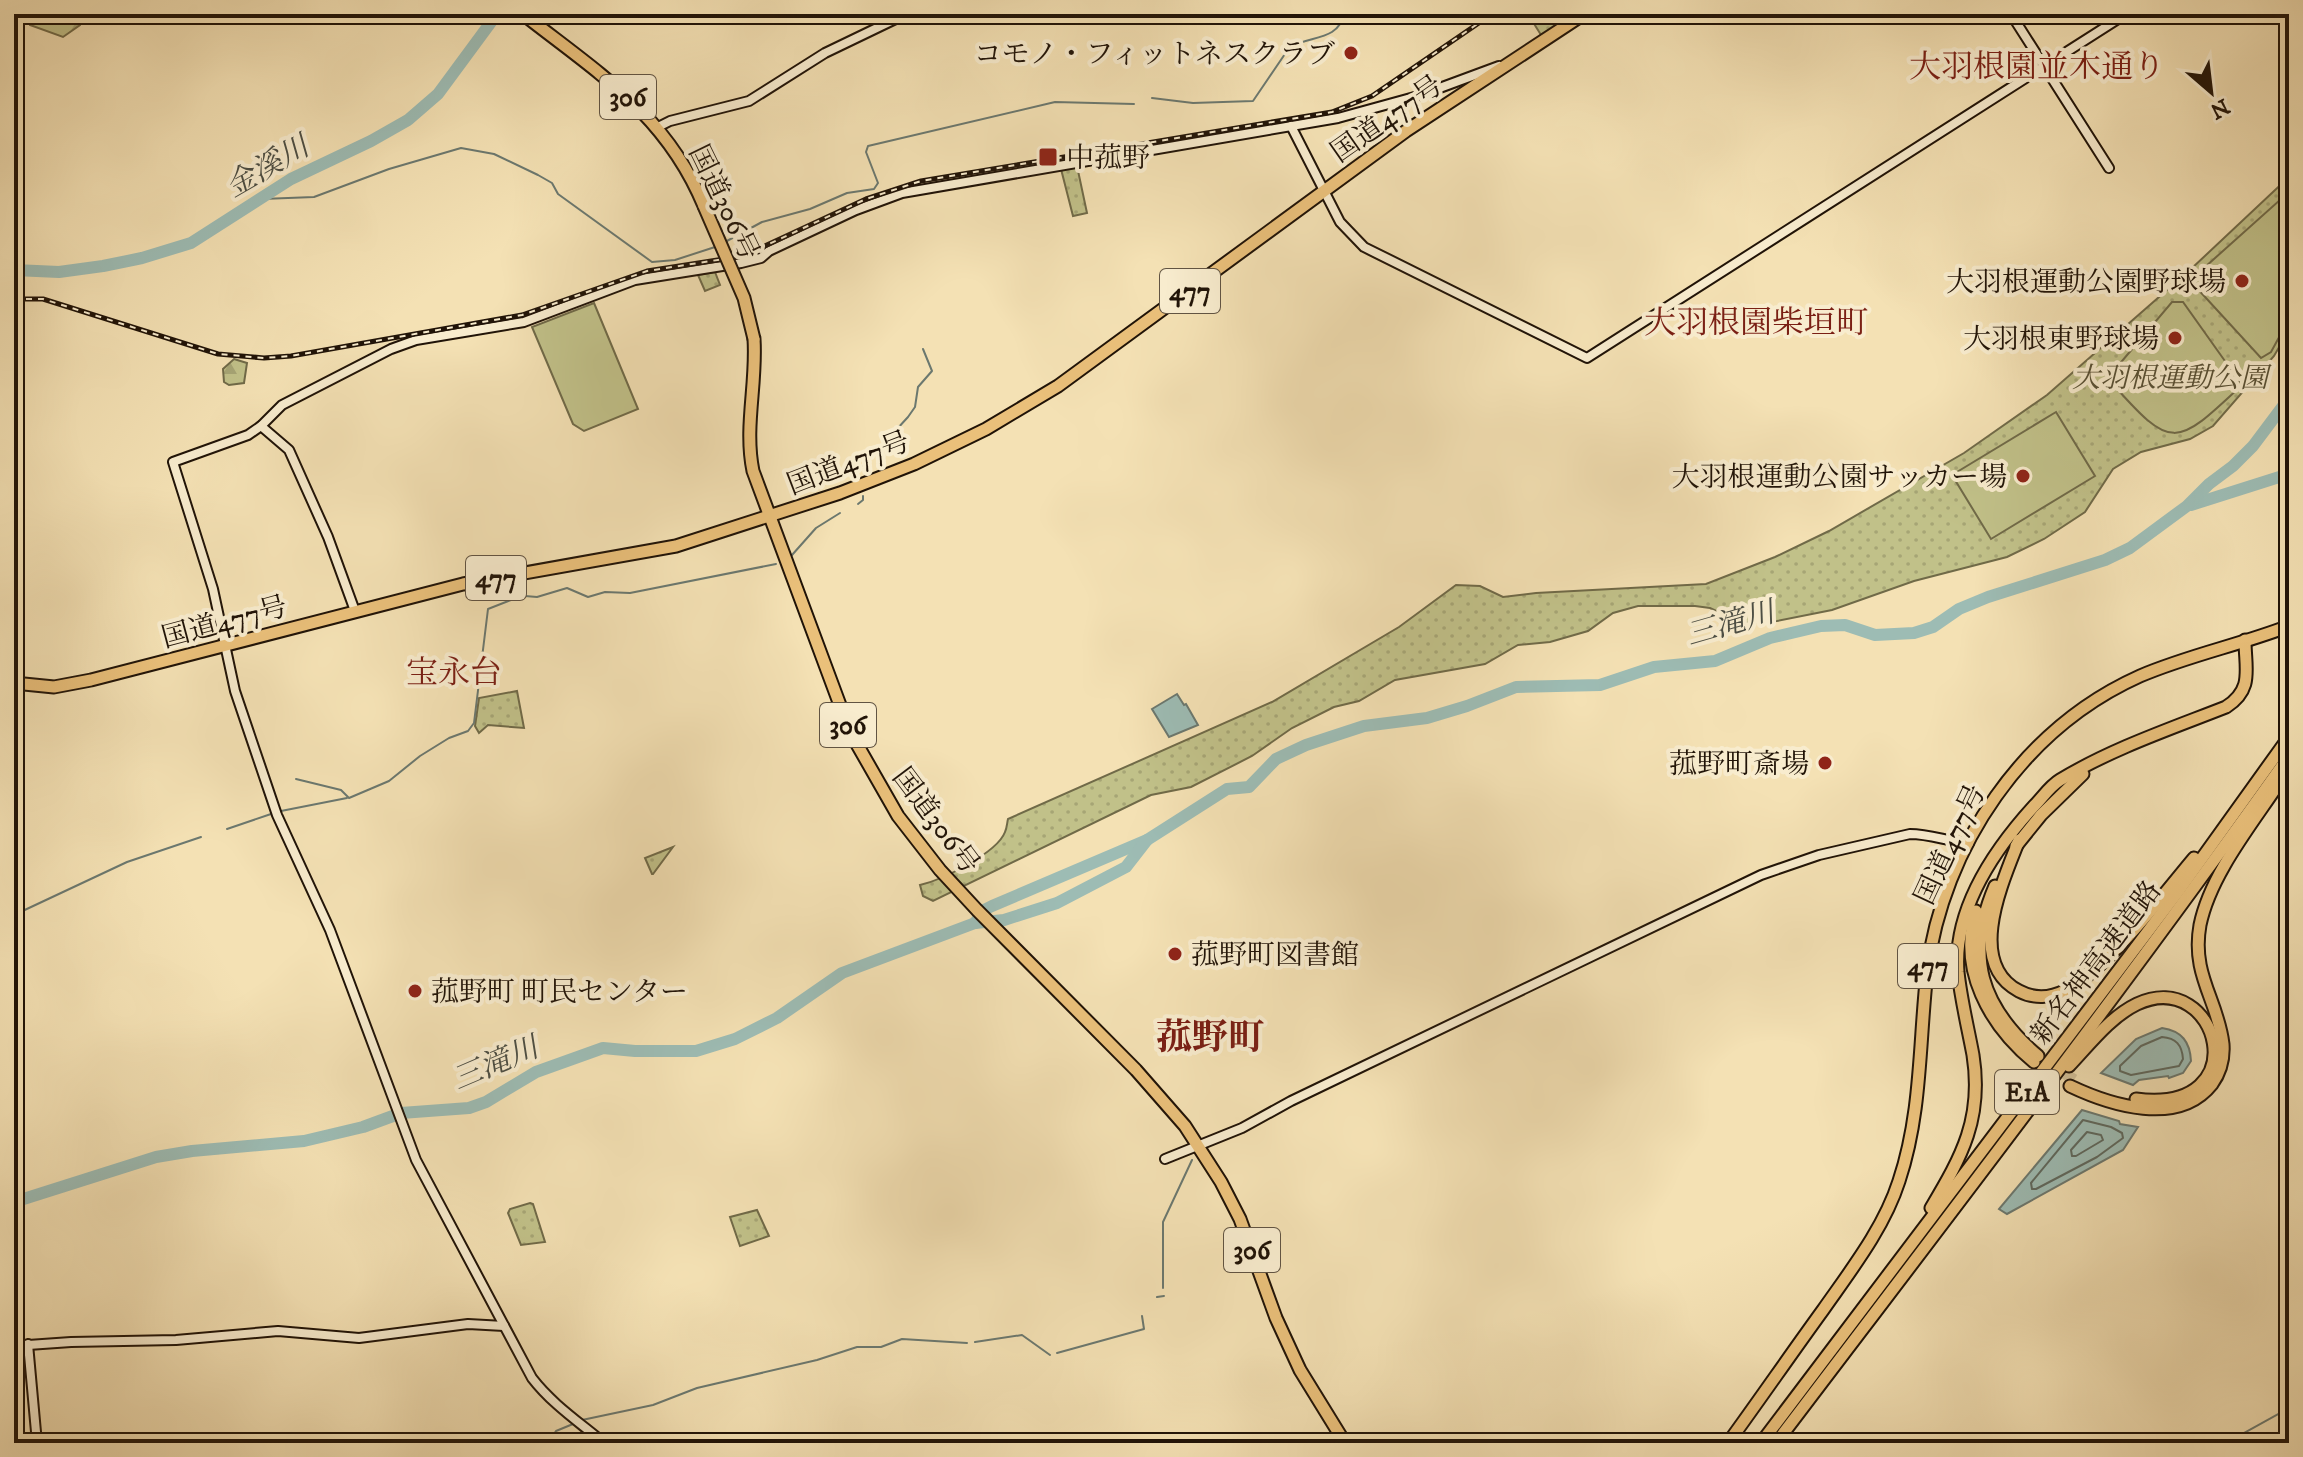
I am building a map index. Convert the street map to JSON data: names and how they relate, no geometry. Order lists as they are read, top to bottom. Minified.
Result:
{"streets":{"highway":["306","国道477号","国道306号","477","新名神高速道路","E1A"]},"crossings":[["国道477号","国道306号"]],"districts":["大羽根園並木通り","大羽根園柴垣町","宝永台","菰野町"],"water":["金溪川","三滝川"],"parks":["大羽根運動公園"],"places":{"other":["コモノ・フィットネスクラブ","大羽根運動公園野球場","大羽根東野球場","大羽根運動公園サッカー場","菰野町斎場","菰野町図書館","菰野町 町民センター"],"transit":["中菰野"]},"north":"bottom right"}
